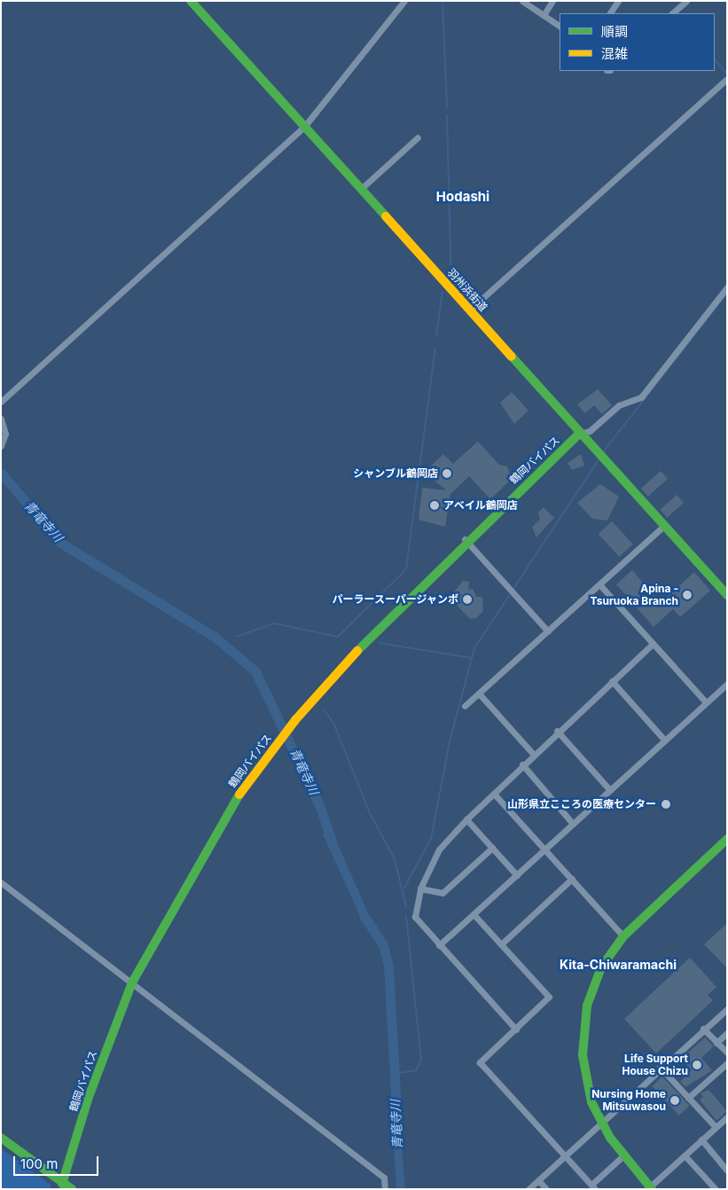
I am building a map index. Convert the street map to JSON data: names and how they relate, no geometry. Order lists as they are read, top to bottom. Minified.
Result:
{"streets":{"main road":["羽州浜街道","鶴岡バイパス"]},"crossings":[["羽州浜街道","鶴岡バイパス"]],"districts":["Hodashi","Kita-Chiwaramachi"],"water":["青竜寺川"],"places":["シャンブル鶴岡店","アベイル鶴岡店","Apina - Tsuruoka Branch","パーラースーパージャンボ","山形県立こころの医療センター","Life Support House Chizu","Nursing Home Mitsuwasou"],"legend":["順調","混雑"],"scale_bar":"100 m"}
